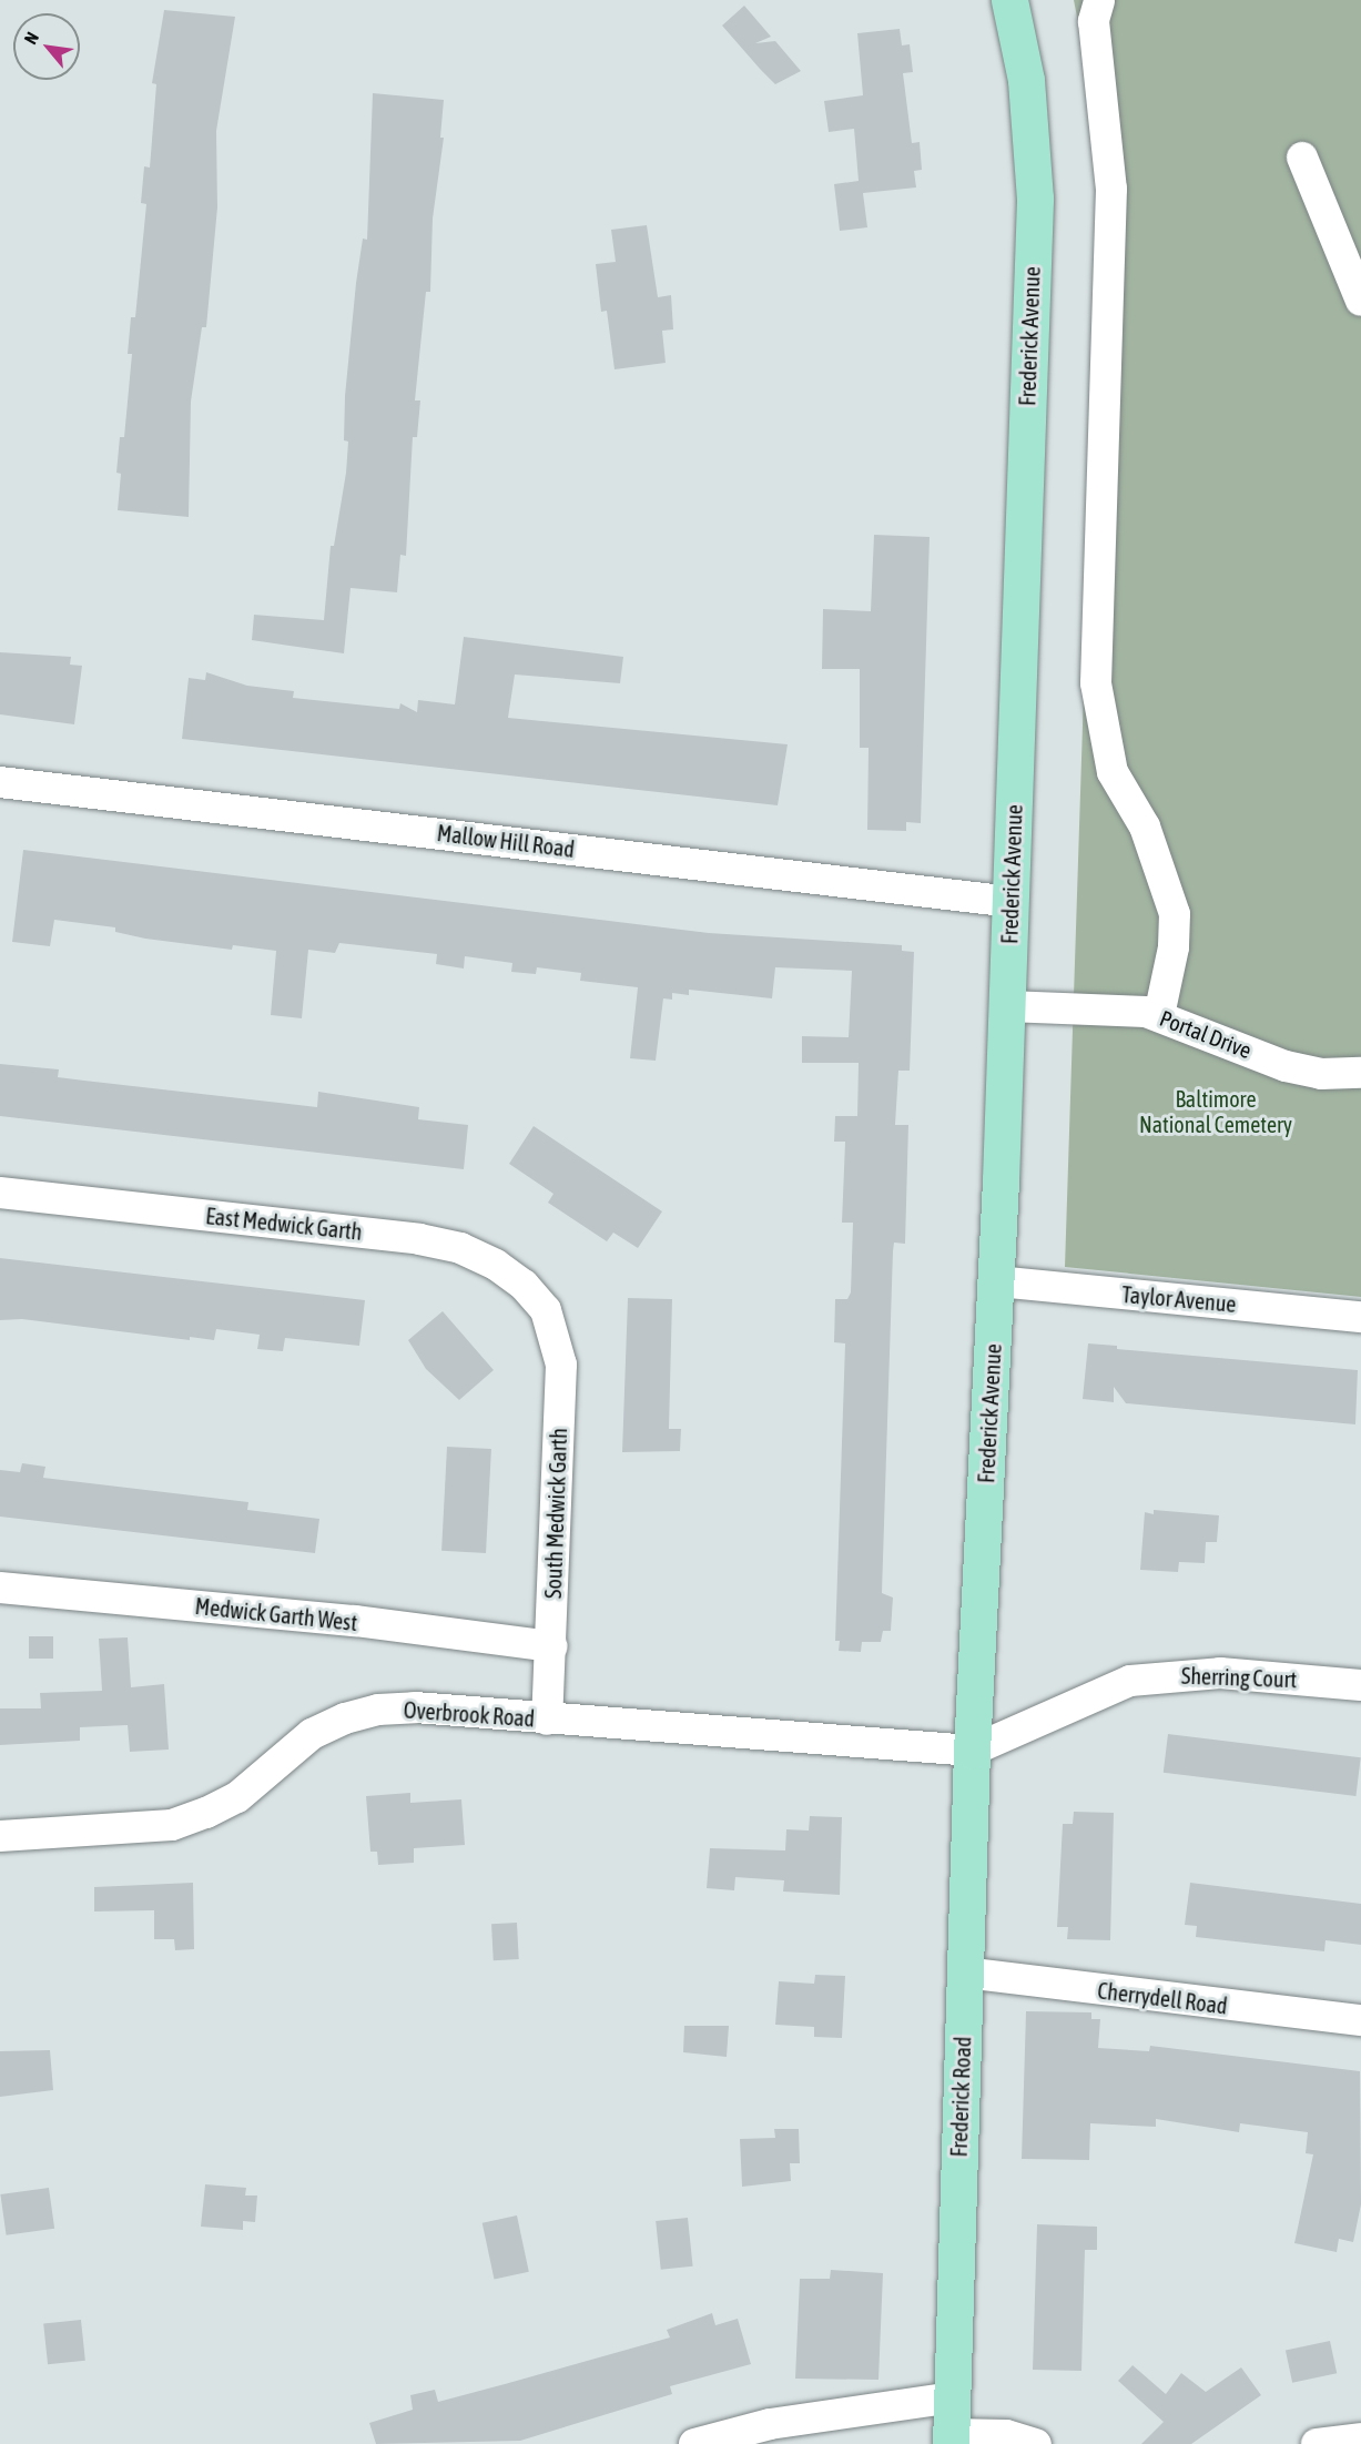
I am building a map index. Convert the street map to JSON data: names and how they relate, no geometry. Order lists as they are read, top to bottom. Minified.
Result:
{"streets":{"main road":["Frederick Avenue","Frederick Road"],"street":["Mallow Hill Road","Portal Drive","East Medwick Garth","Taylor Avenue","South Medwick Garth","Medwick Garth West","Sherring Court","Overbrook Road","Cherrydell Road"]},"crossings":[["Frederick Avenue","Mallow Hill Road"],["Frederick Avenue","Portal Drive"],["Frederick Avenue","Taylor Avenue"],["Frederick Avenue","Sherring Court"],["Frederick Avenue","Overbrook Road"],["Frederick Avenue","Frederick Road"],["East Medwick Garth","South Medwick Garth"],["South Medwick Garth","Medwick Garth West"],["South Medwick Garth","Overbrook Road"],["Sherring Court","Overbrook Road"],["Sherring Court","Frederick Road"],["Overbrook Road","Frederick Road"],["Cherrydell Road","Frederick Road"]],"parks":["Baltimore National Cemetery"],"north":"top left"}
